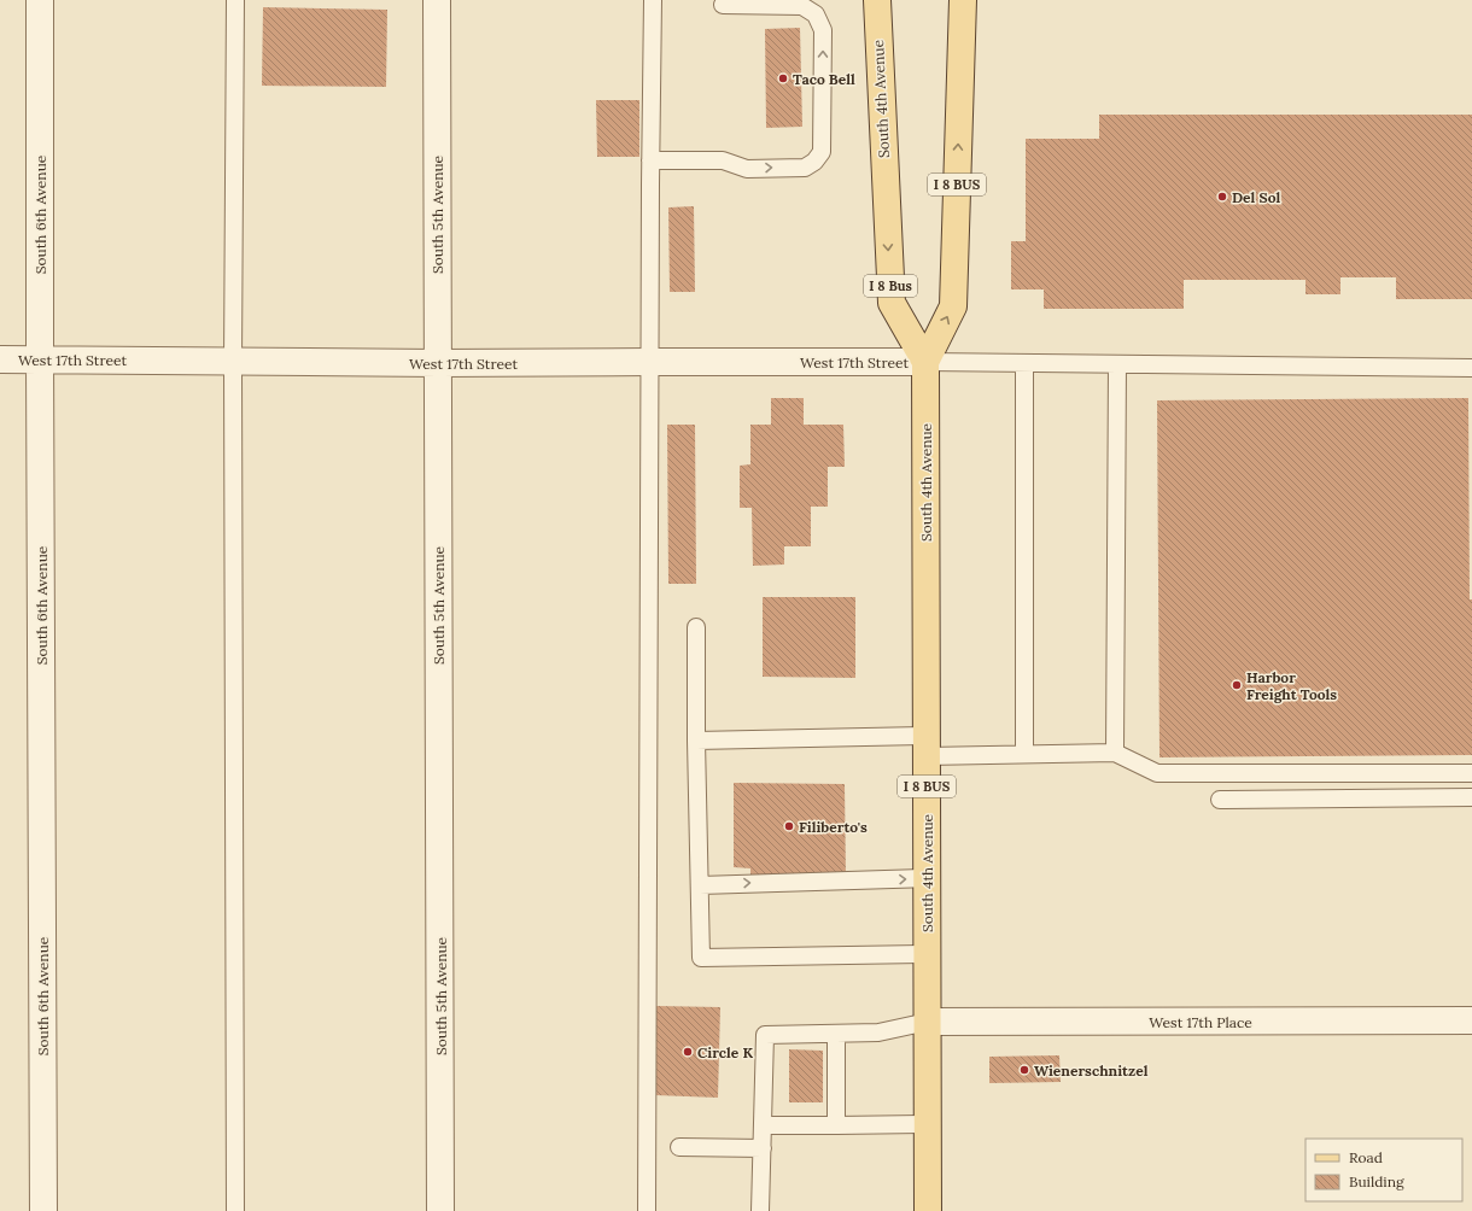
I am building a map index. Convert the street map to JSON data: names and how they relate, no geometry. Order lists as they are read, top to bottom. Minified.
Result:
{"streets":{"main road":["South 4th Avenue","I 8 BUS","I 8 Bus"],"street":["South 6th Avenue","South 5th Avenue","West 17th Street","West 17th Place"]},"crossings":[["South 4th Avenue","West 17th Street"],["South 4th Avenue","West 17th Place"],["South 6th Avenue","West 17th Street"],["South 5th Avenue","West 17th Street"]],"places":["Taco Bell","Del Sol","Harbor Freight Tools","Filiberto's","Circle K","Wienerschnitzel"],"legend":["Road","Building"]}
